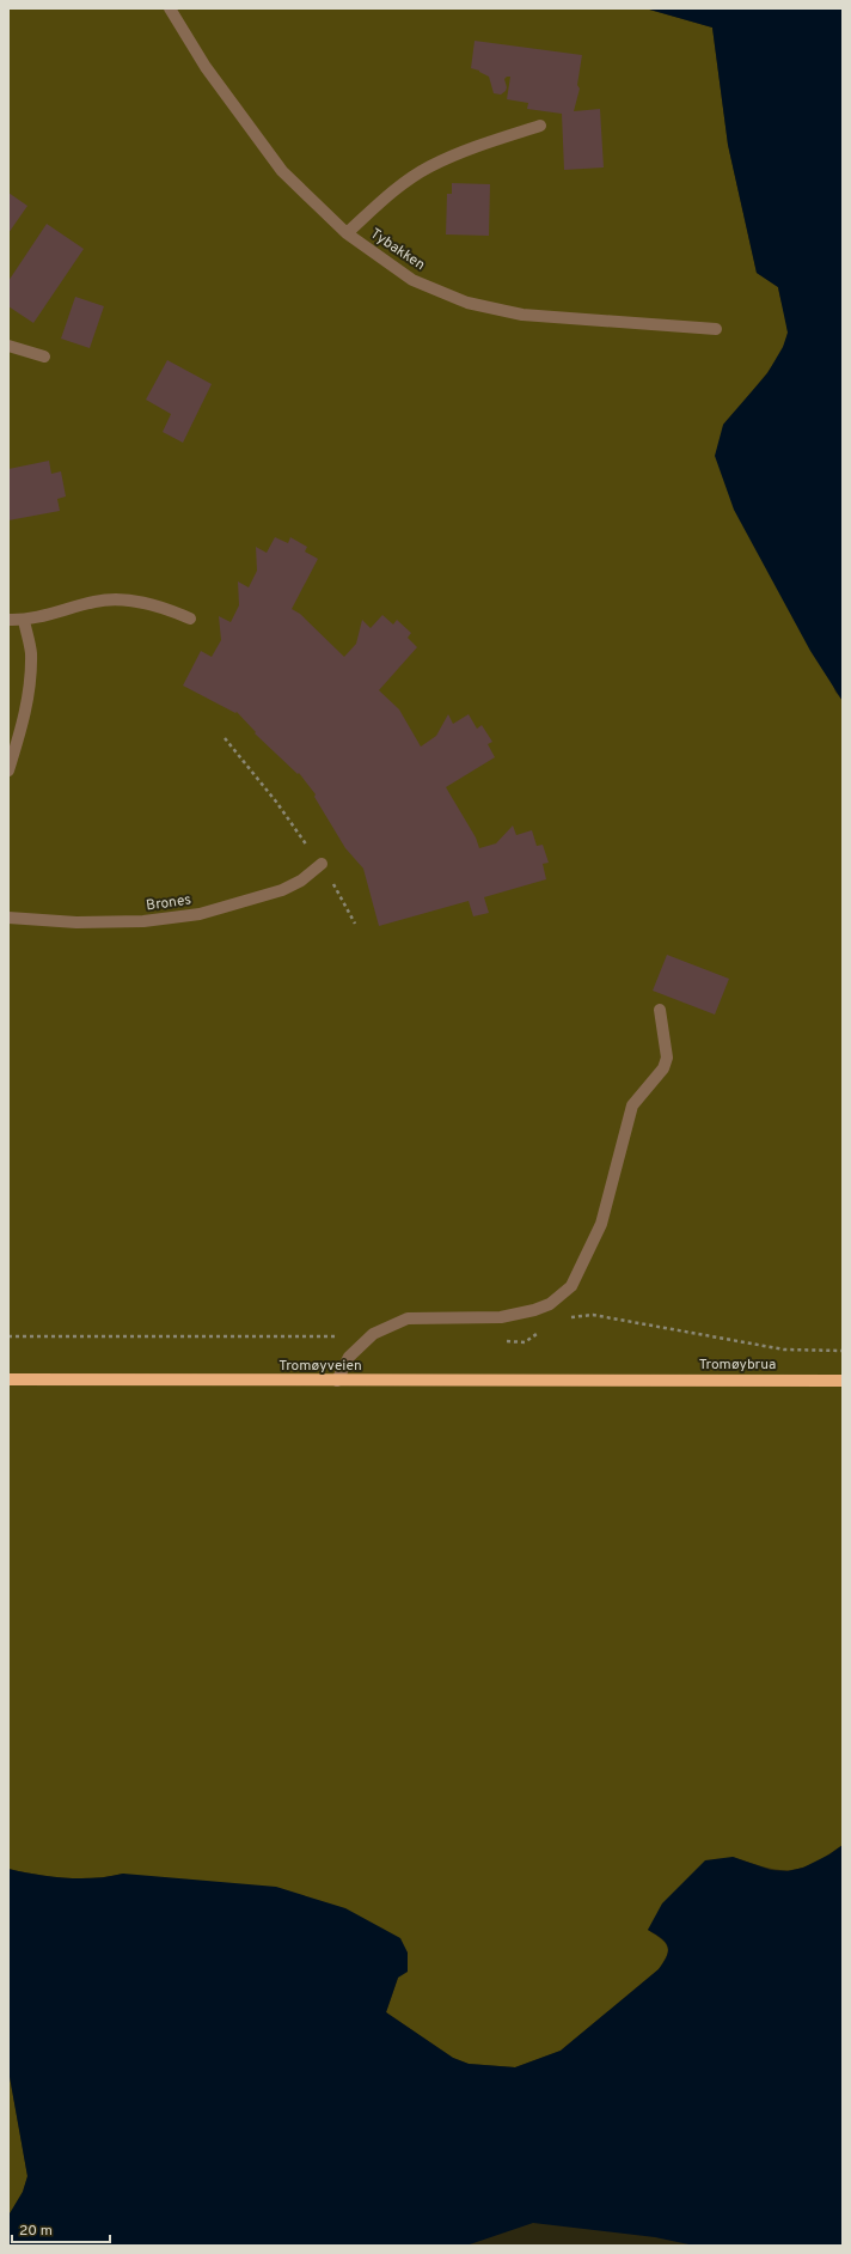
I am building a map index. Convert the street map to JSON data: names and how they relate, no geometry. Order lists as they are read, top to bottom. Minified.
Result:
{"streets":{"main road":["Tromøybrua","Tromøyveien"],"street":["Tybakken","Brones"]},"crossings":[["Tromøybrua","Tromøyveien"]],"scale_bar":"20 m"}
